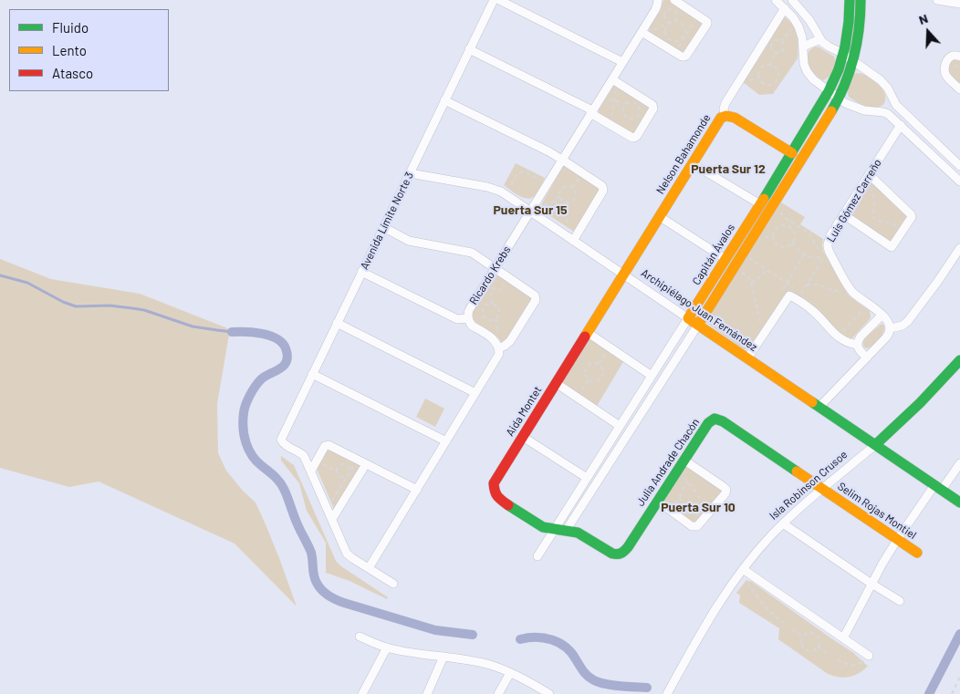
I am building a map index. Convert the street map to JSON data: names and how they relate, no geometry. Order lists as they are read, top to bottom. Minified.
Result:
{"streets":{"street":["Nelson Bahamonde","Luis Gómez Carreño","Avenida Límite Norte 3","Capitán Ávalos","Ricardo Krebs","Archipiélago Juan Fernández","Aida Montet","Julia Andrade Chacón","Isla Robinson Crusoe","Selim Rojas Montiel"]},"crossings":[["Nelson Bahamonde","Capitán Ávalos"],["Nelson Bahamonde","Archipiélago Juan Fernández"],["Nelson Bahamonde","Aida Montet"],["Avenida Límite Norte 3","Archipiélago Juan Fernández"],["Capitán Ávalos","Archipiélago Juan Fernández"],["Capitán Ávalos","Aida Montet"],["Ricardo Krebs","Archipiélago Juan Fernández"],["Archipiélago Juan Fernández","Aida Montet"],["Archipiélago Juan Fernández","Isla Robinson Crusoe"],["Aida Montet","Julia Andrade Chacón"],["Julia Andrade Chacón","Isla Robinson Crusoe"],["Julia Andrade Chacón","Selim Rojas Montiel"],["Isla Robinson Crusoe","Selim Rojas Montiel"]],"districts":["Puerta Sur 12","Puerta Sur 15","Puerta Sur 10"],"legend":["Fluido","Lento","Atasco"],"north":"top"}
